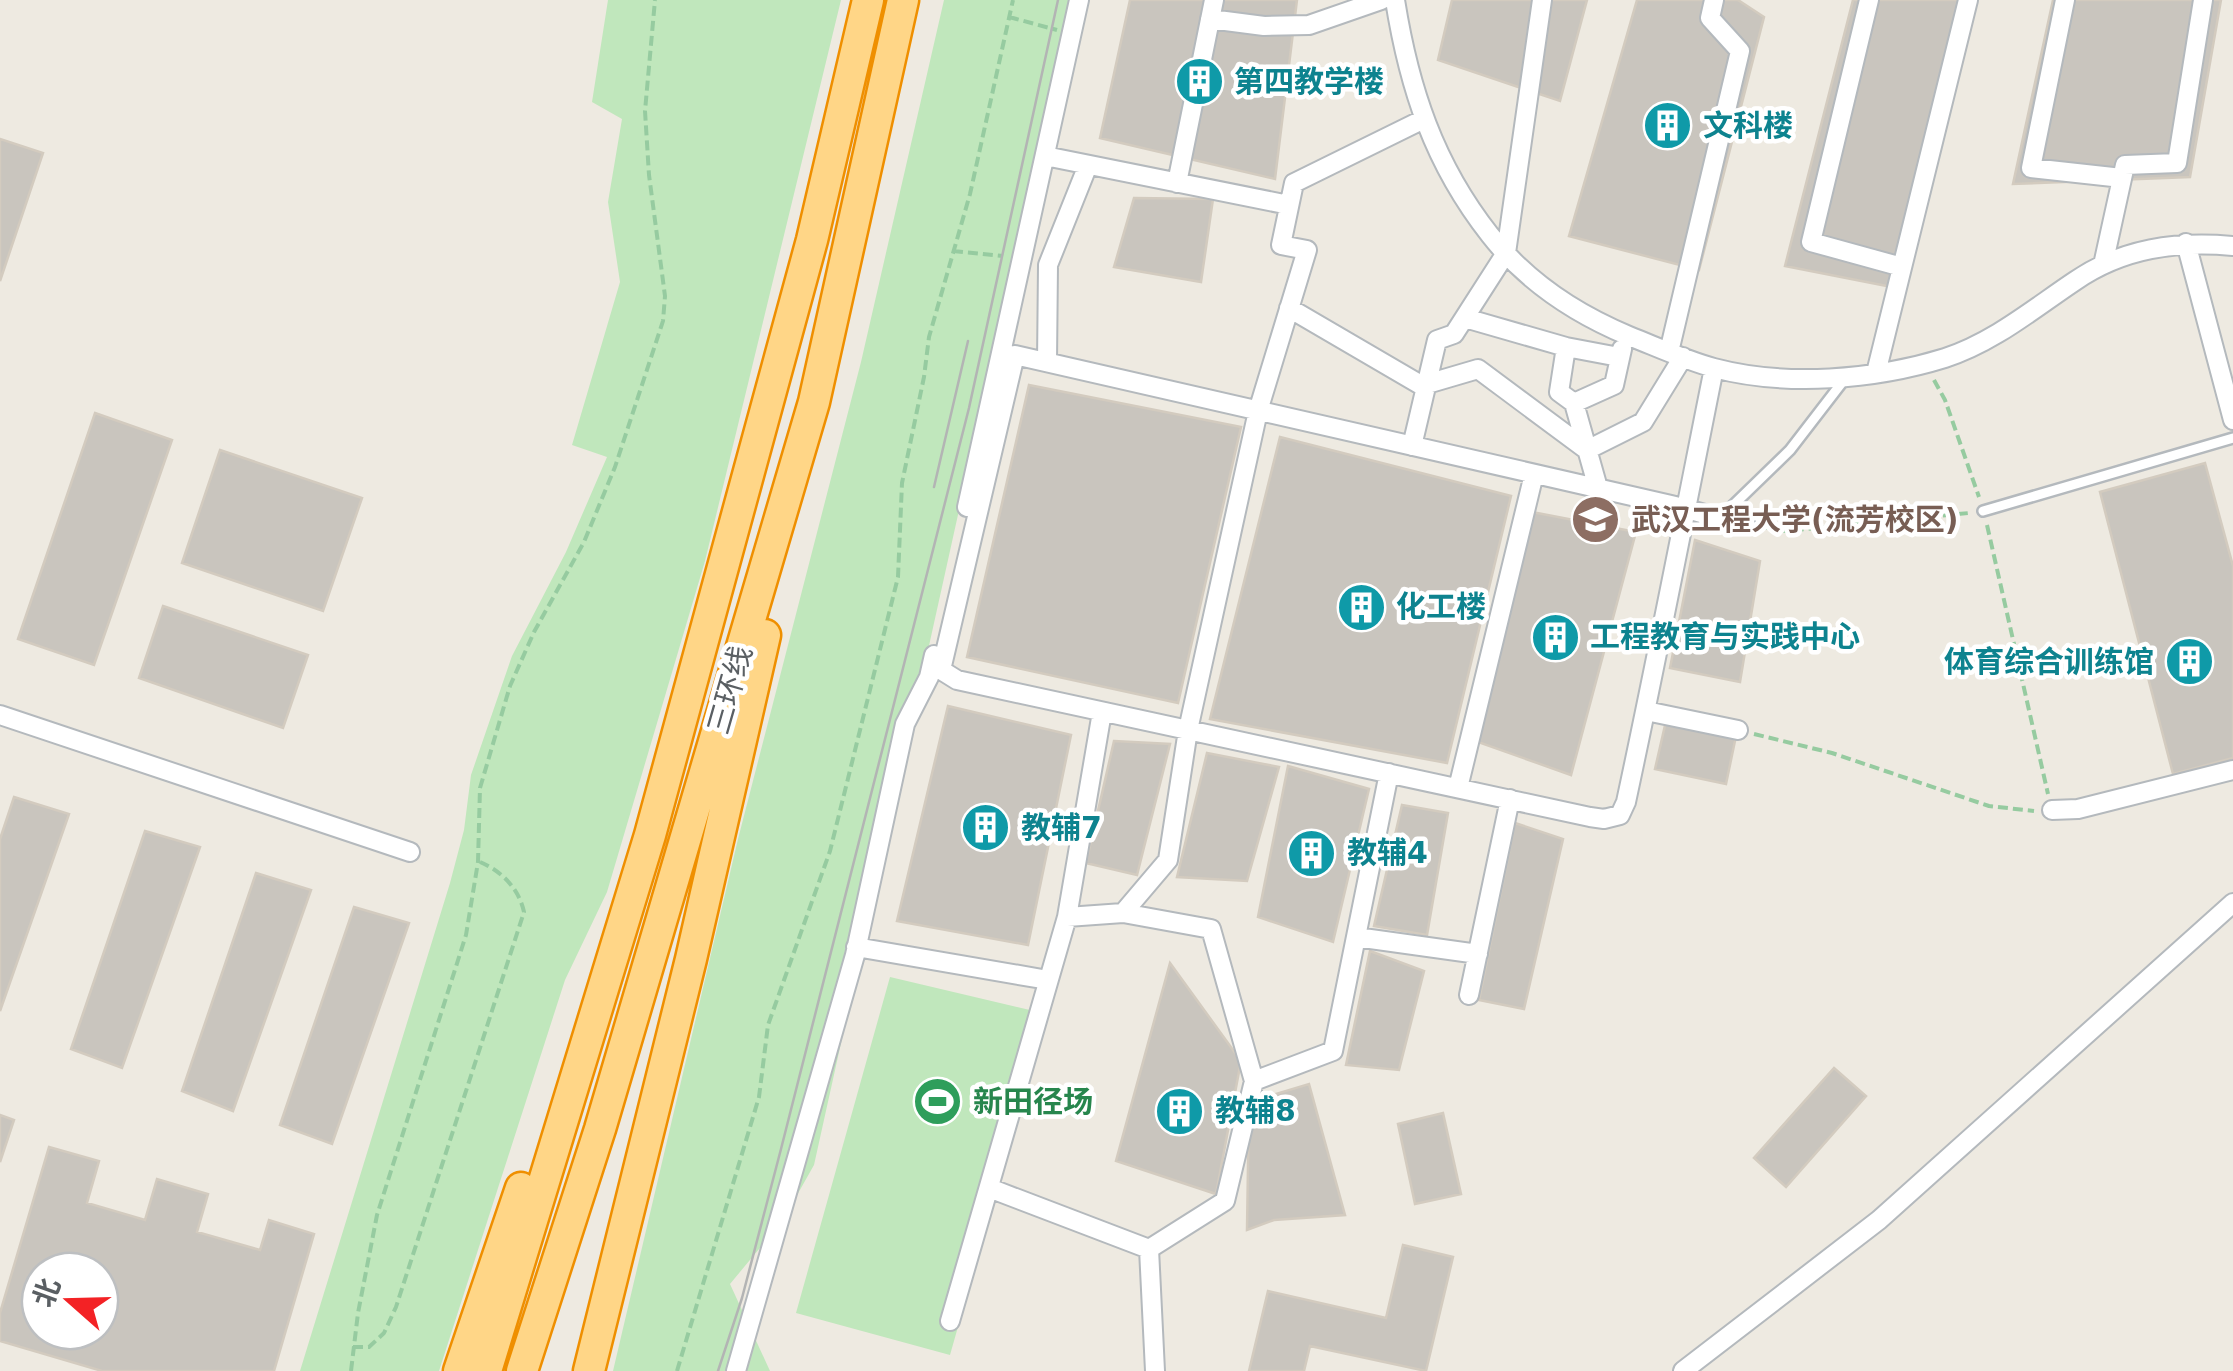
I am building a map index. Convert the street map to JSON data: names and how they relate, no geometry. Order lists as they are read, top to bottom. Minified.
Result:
{"streets":{"highway":["三环线"]},"places":{"building":["第四教学楼","文科楼","化工楼","工程教育与实践中心","体育综合训练馆","教辅7","教辅4","教辅8"],"school or university":["武汉工程大学(流芳校区)"],"sports":["新田径场"]},"north":"left"}
